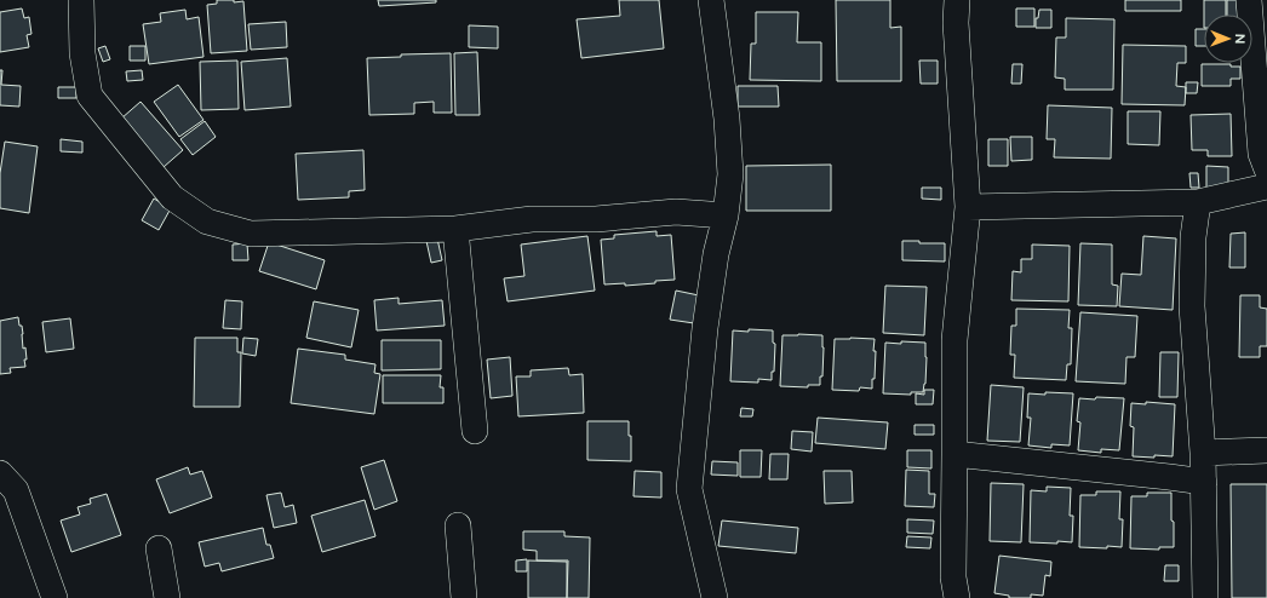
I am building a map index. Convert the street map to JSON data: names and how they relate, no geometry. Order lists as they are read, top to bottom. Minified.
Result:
{"north":"right"}
